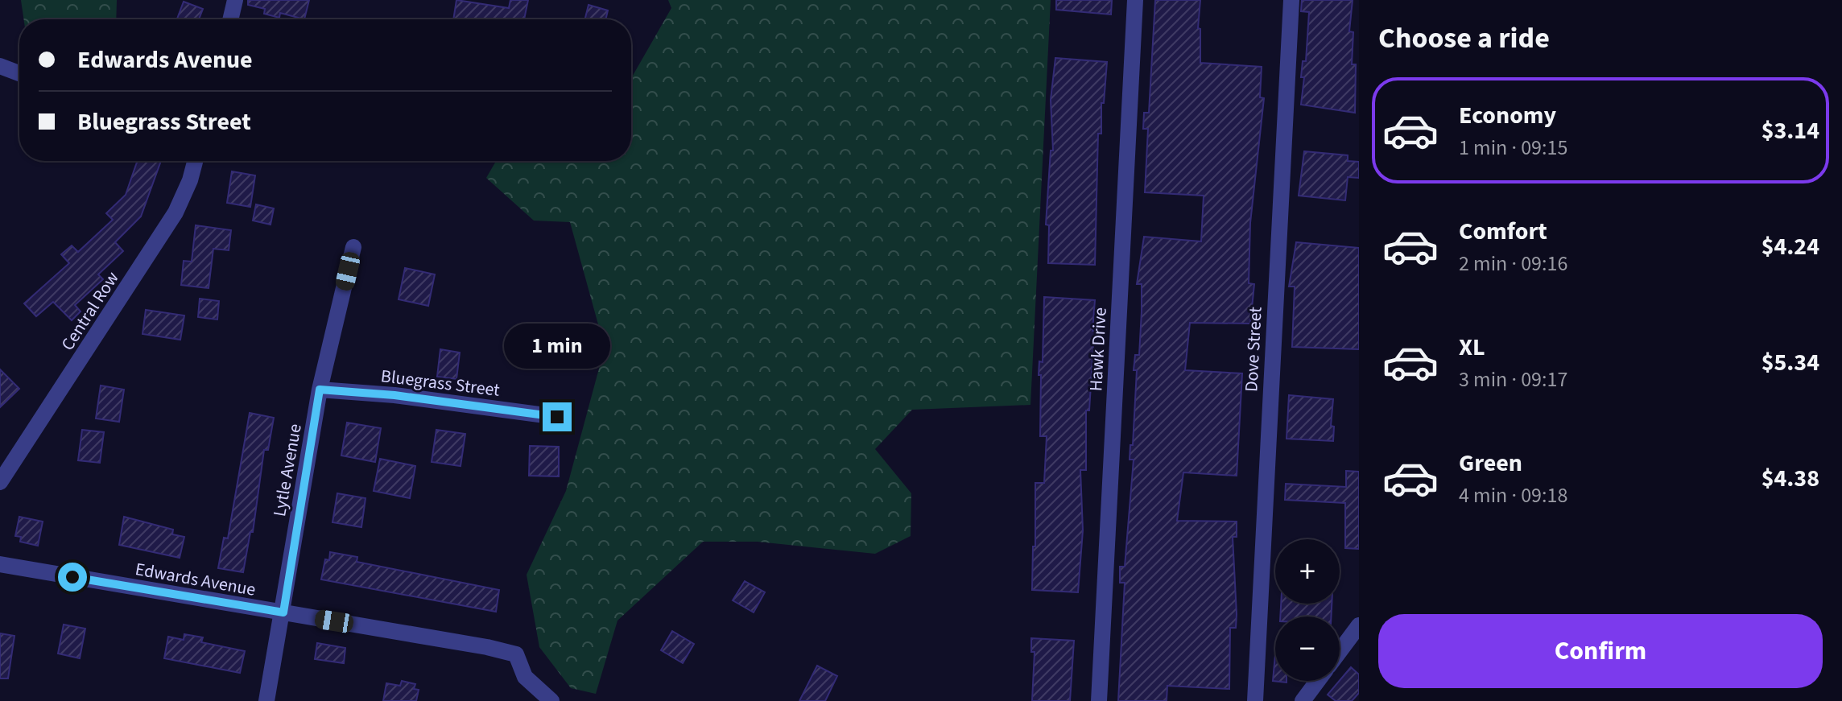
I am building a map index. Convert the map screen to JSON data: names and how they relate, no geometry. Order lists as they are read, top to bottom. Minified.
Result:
{"streets":{"street":["Central Row","Hawk Drive","Dove Street","Bluegrass Street","Lytle Avenue","Edwards Avenue"]},"crossings":[["Bluegrass Street","Lytle Avenue"],["Lytle Avenue","Edwards Avenue"]],"page":{"heading":"Choose a ride","banner":["Edwards Avenue","Bluegrass Street"],"list":[{"name":"Economy","note":"1 min · 09:15","value":"$3.14"},{"name":"Comfort","note":"2 min · 09:16","value":"$4.24"},{"name":"XL","note":"3 min · 09:17","value":"$5.34"},{"name":"Green","note":"4 min · 09:18","value":"$4.38"}],"bubble":"1 min","map_buttons":["+","−"],"buttons":"Confirm"}}
